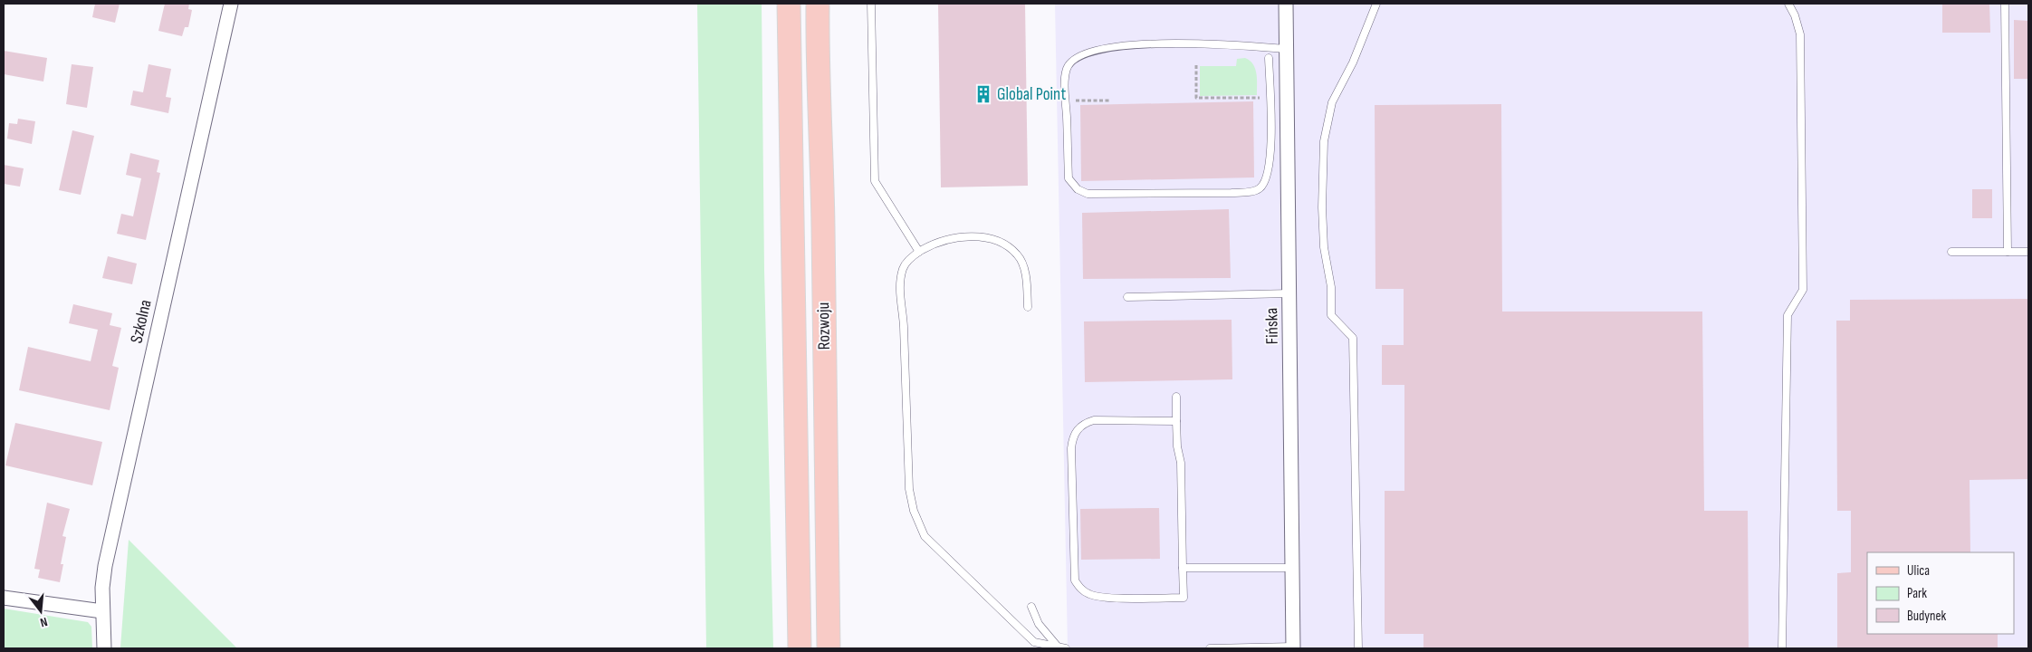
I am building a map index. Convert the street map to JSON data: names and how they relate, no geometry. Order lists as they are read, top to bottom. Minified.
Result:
{"streets":{"main road":["Rozwoju"],"street":["Szkolna","Fińska"]},"places":{"building":["Global Point"]},"legend":["Ulica","Park","Budynek"],"north":"bottom"}
